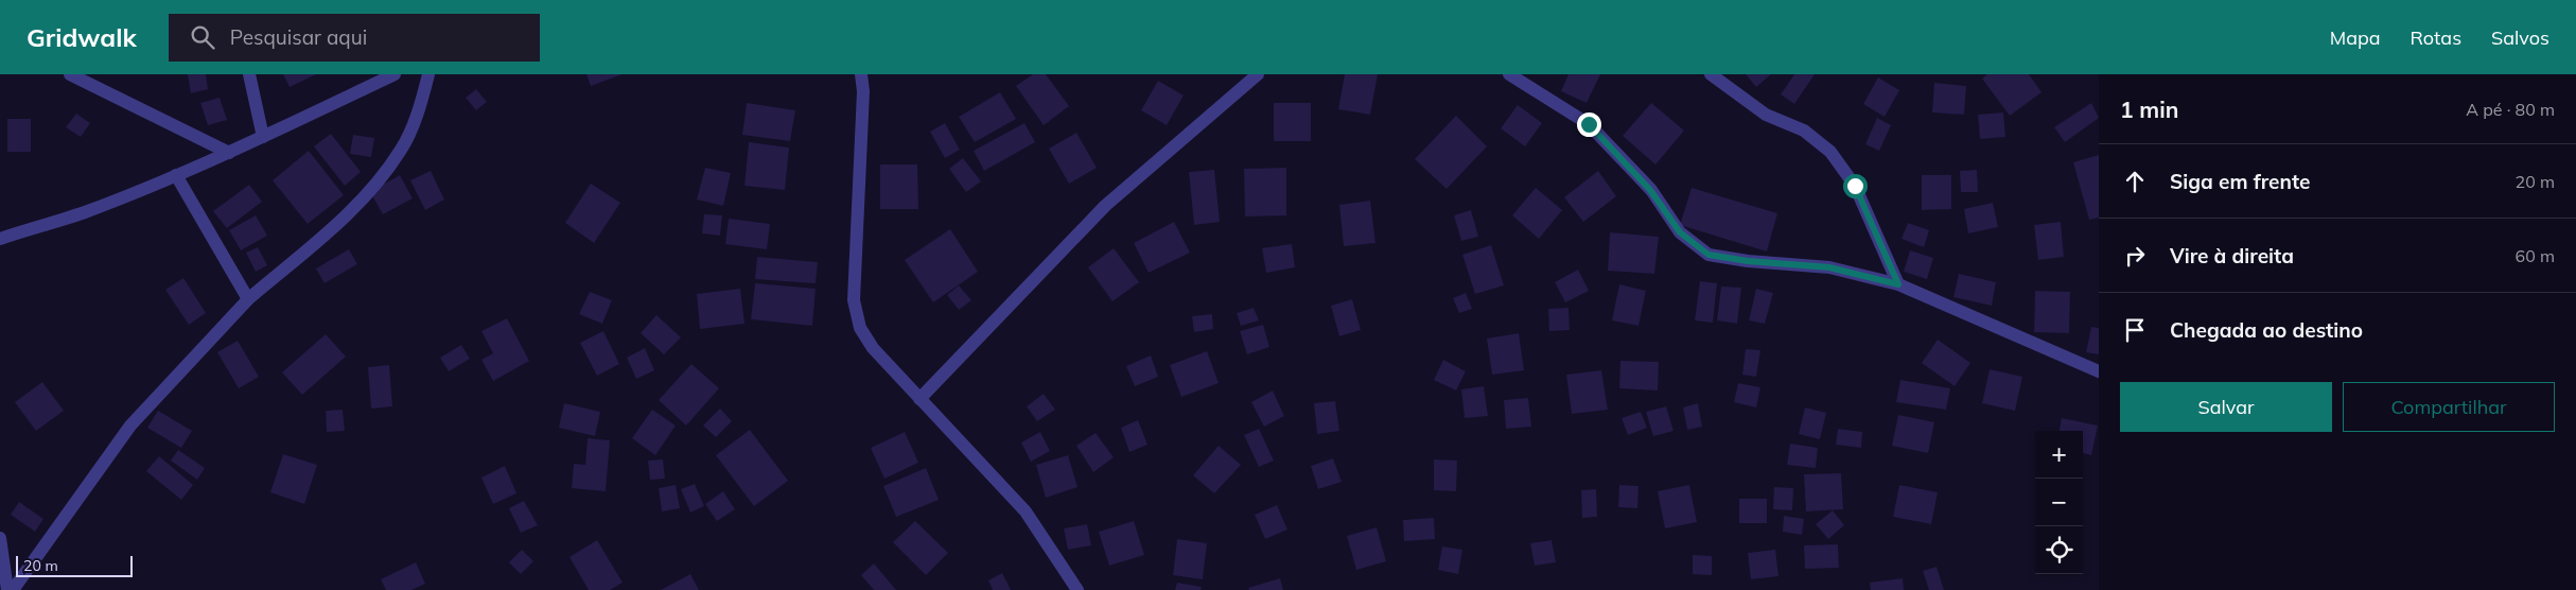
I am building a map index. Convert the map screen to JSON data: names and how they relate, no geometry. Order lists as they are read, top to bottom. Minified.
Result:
{"scale_bar":"20 m","page":{"header":"Gridwalk","search":"Pesquisar aqui","nav":["Mapa","Rotas","Salvos"],"heading":["1 min","A pé · 80 m"],"list":[["Siga em frente","20 m"],["Vire à direita","60 m"],"Chegada ao destino"],"buttons":["Salvar","Compartilhar"],"map_buttons":["+","−"],"scale":"20 m"}}
